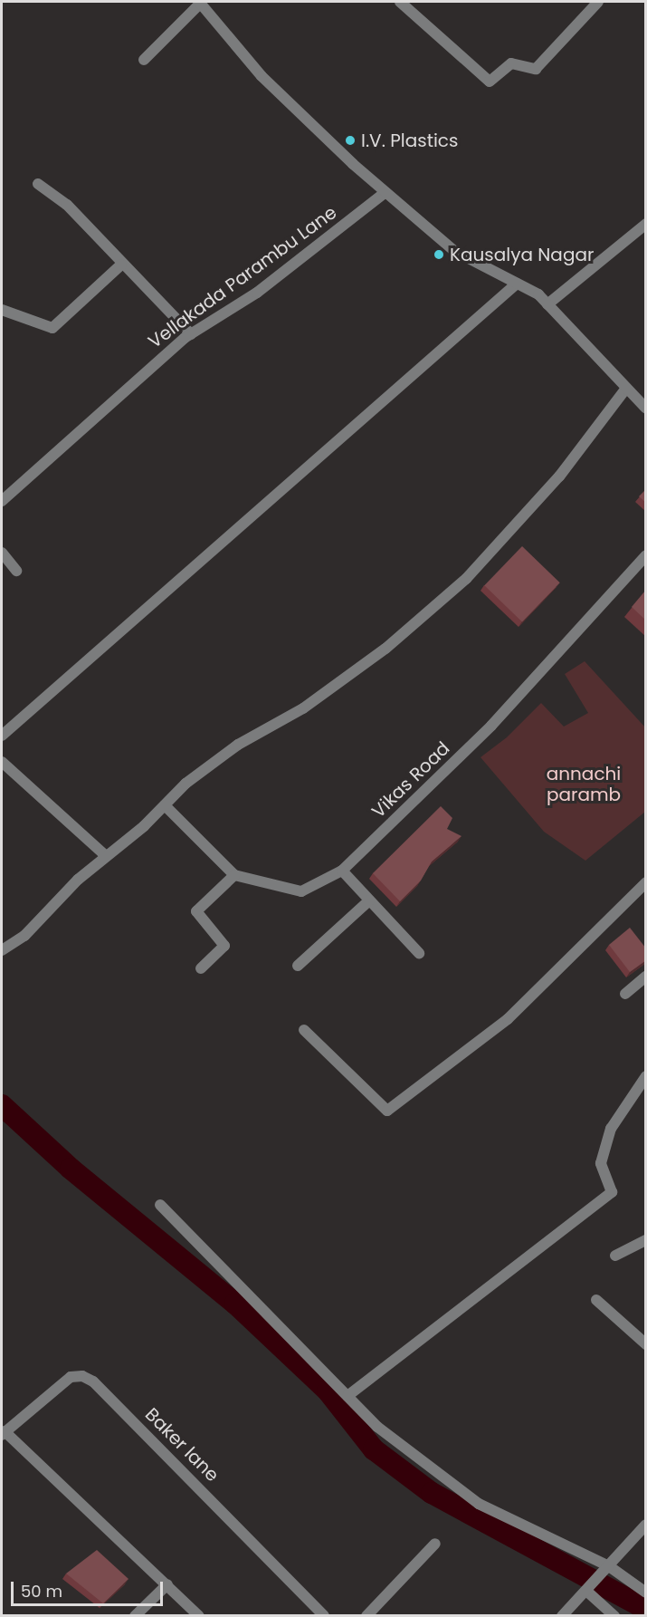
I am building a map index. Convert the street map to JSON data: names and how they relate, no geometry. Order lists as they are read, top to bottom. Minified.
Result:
{"streets":{"street":["Vellakada Parambu Lane","Vikas Road","Baker lane"]},"parks":["annachi paramb"],"places":["I.V. Plastics","Kausalya Nagar"],"scale_bar":"50 m"}
